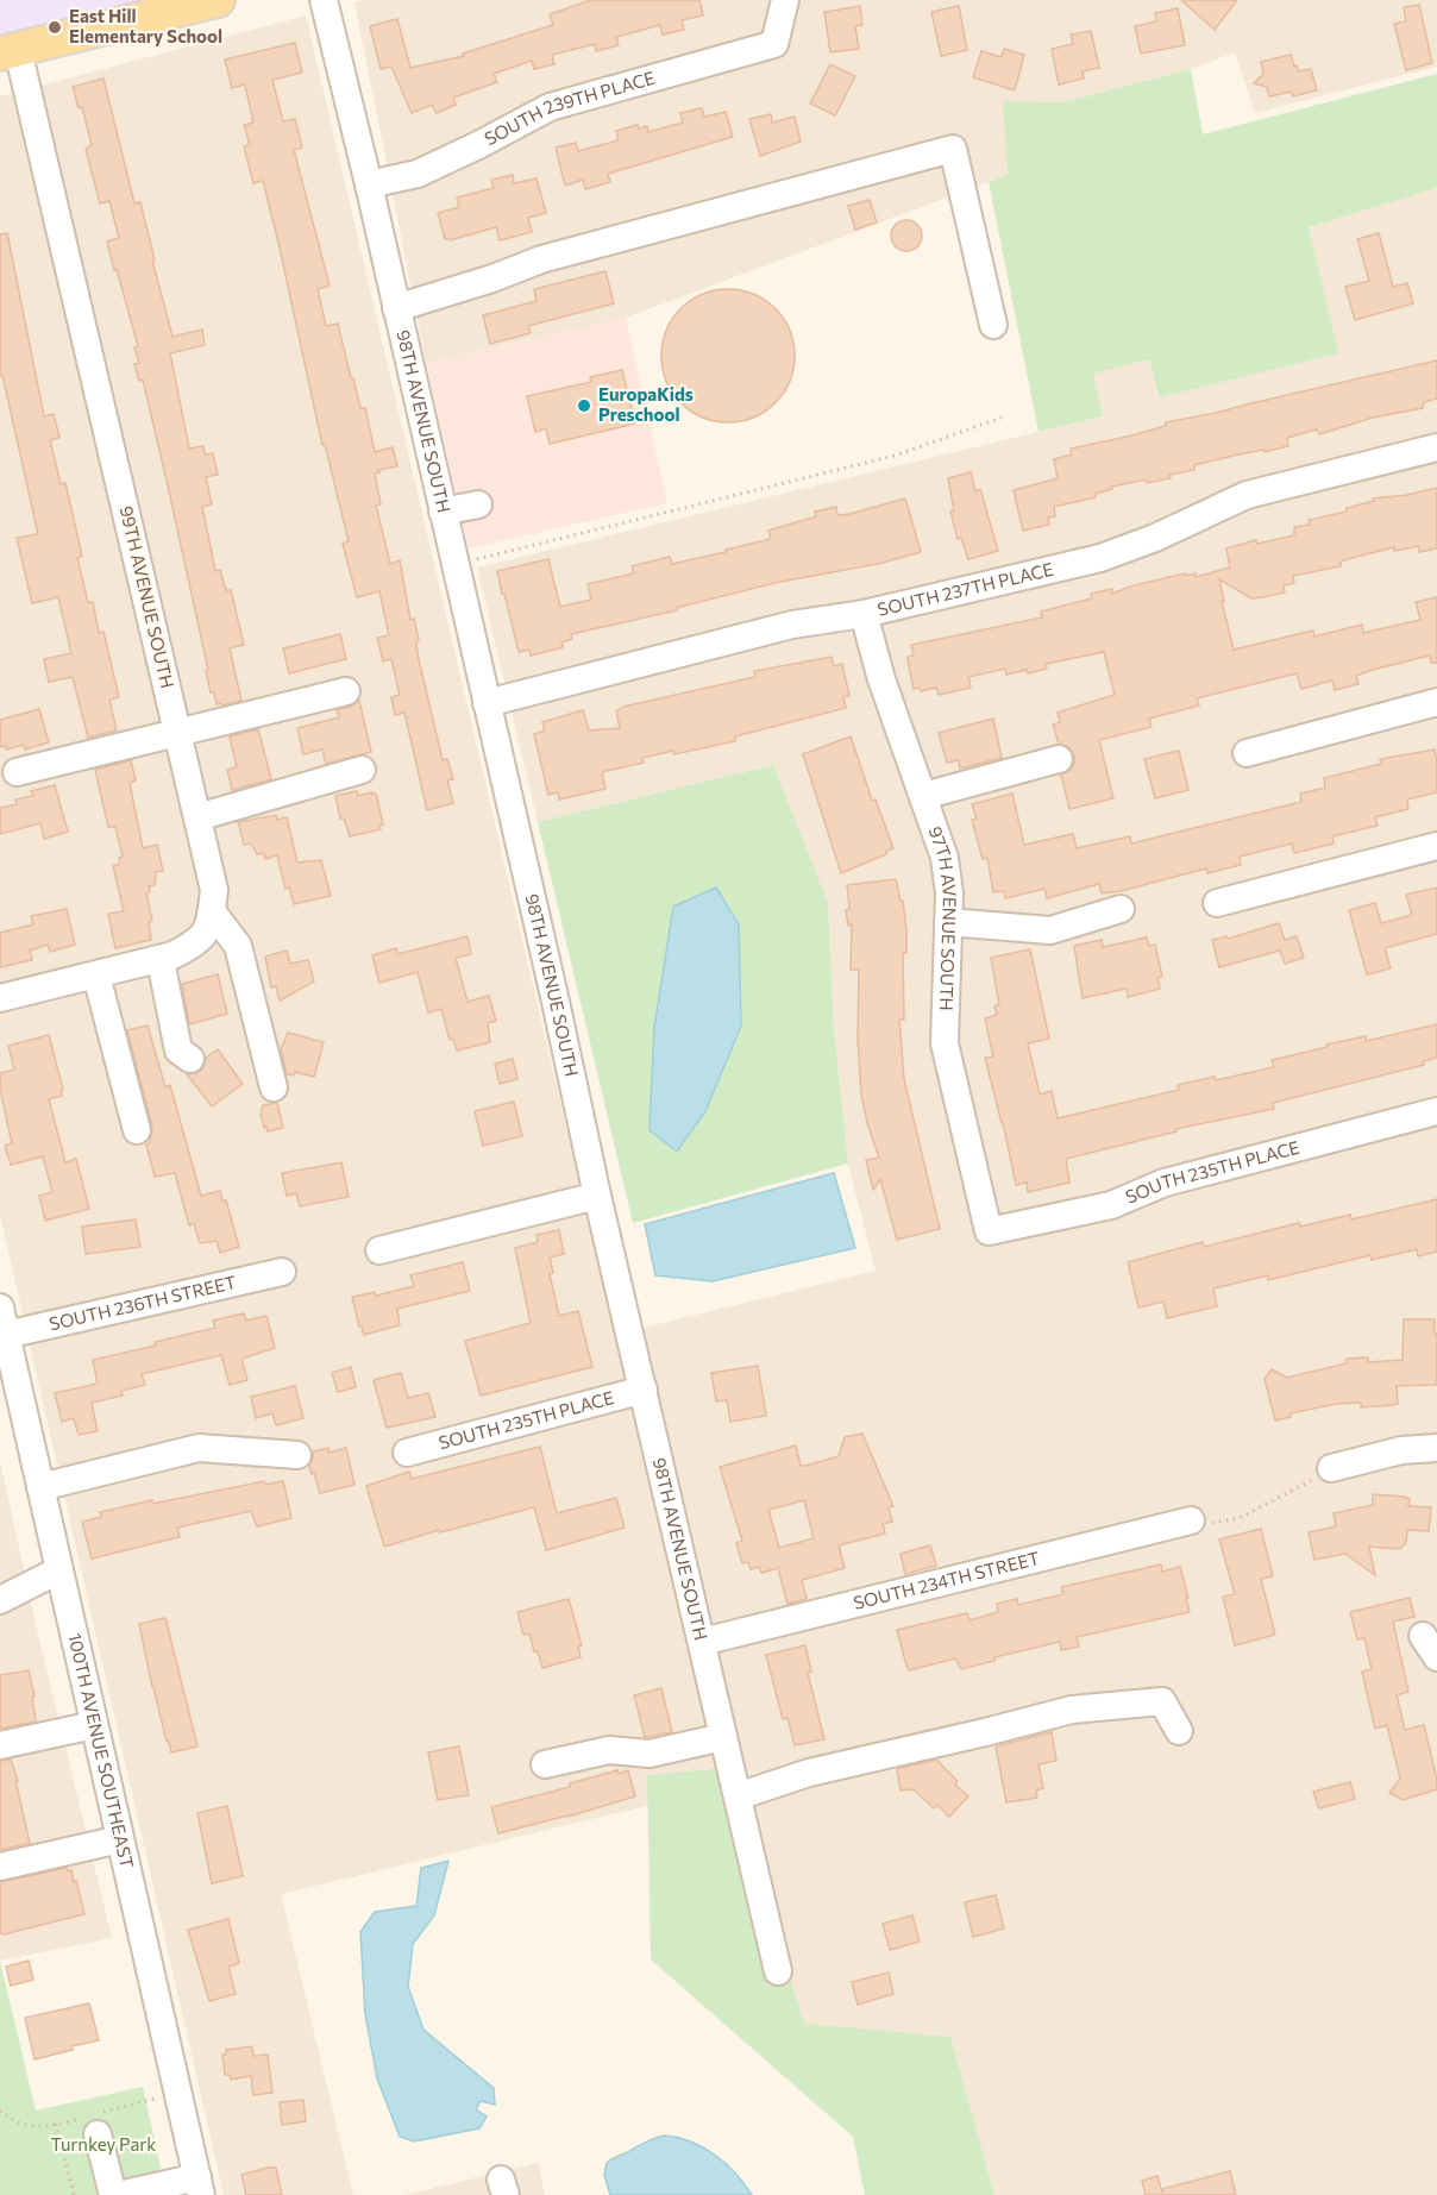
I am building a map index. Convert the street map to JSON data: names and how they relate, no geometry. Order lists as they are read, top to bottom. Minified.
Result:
{"streets":{"street":["SOUTH 239TH PLACE","98TH AVENUE SOUTH","SOUTH 237TH PLACE","99TH AVENUE SOUTH","97TH AVENUE SOUTH","SOUTH 235TH PLACE","SOUTH 236TH STREET","SOUTH 234TH STREET","100TH AVENUE SOUTHEAST"]},"crossings":[["SOUTH 239TH PLACE","98TH AVENUE SOUTH"],["98TH AVENUE SOUTH","SOUTH 237TH PLACE"],["98TH AVENUE SOUTH","SOUTH 235TH PLACE"],["98TH AVENUE SOUTH","SOUTH 234TH STREET"],["SOUTH 237TH PLACE","97TH AVENUE SOUTH"],["97TH AVENUE SOUTH","SOUTH 235TH PLACE"],["SOUTH 236TH STREET","100TH AVENUE SOUTHEAST"]],"parks":["Turnkey Park"],"places":["East Hill Elementary School","EuropaKids Preschool"]}
